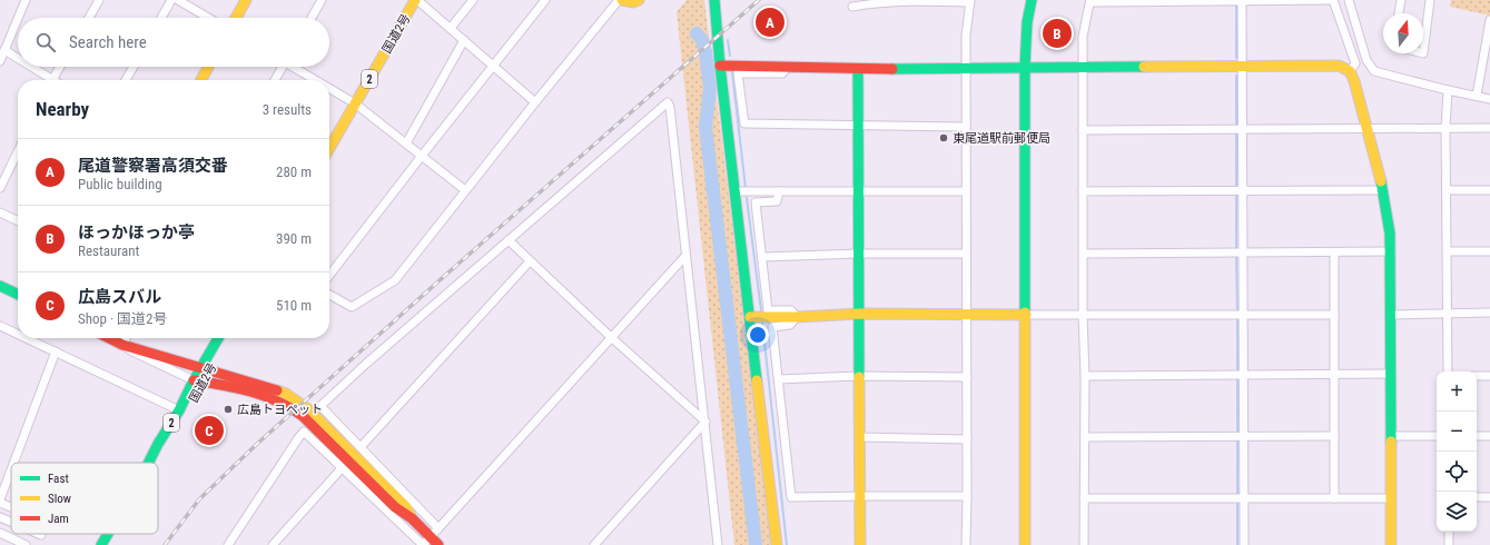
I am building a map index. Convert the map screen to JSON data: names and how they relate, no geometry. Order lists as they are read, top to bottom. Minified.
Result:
{"streets":{"main road":["国道2号","2"]},"places":["東尾道駅前郵便局","広島トヨペット"],"legend":["Fast","Slow","Jam"],"north":"top","page":{"pins":["A","B","C"],"search":"Search here","heading":["Nearby","3 results"],"list":[{"mark":"A","name":"尾道警察署高須交番","note":"Public building","value":"280 m"},{"mark":"B","name":"ほっかほっか亭","note":"Restaurant","value":"390 m"},{"mark":"C","name":"広島スバル","note":"Shop · 国道2号","value":"510 m"}],"map_buttons":["+","−"]}}
